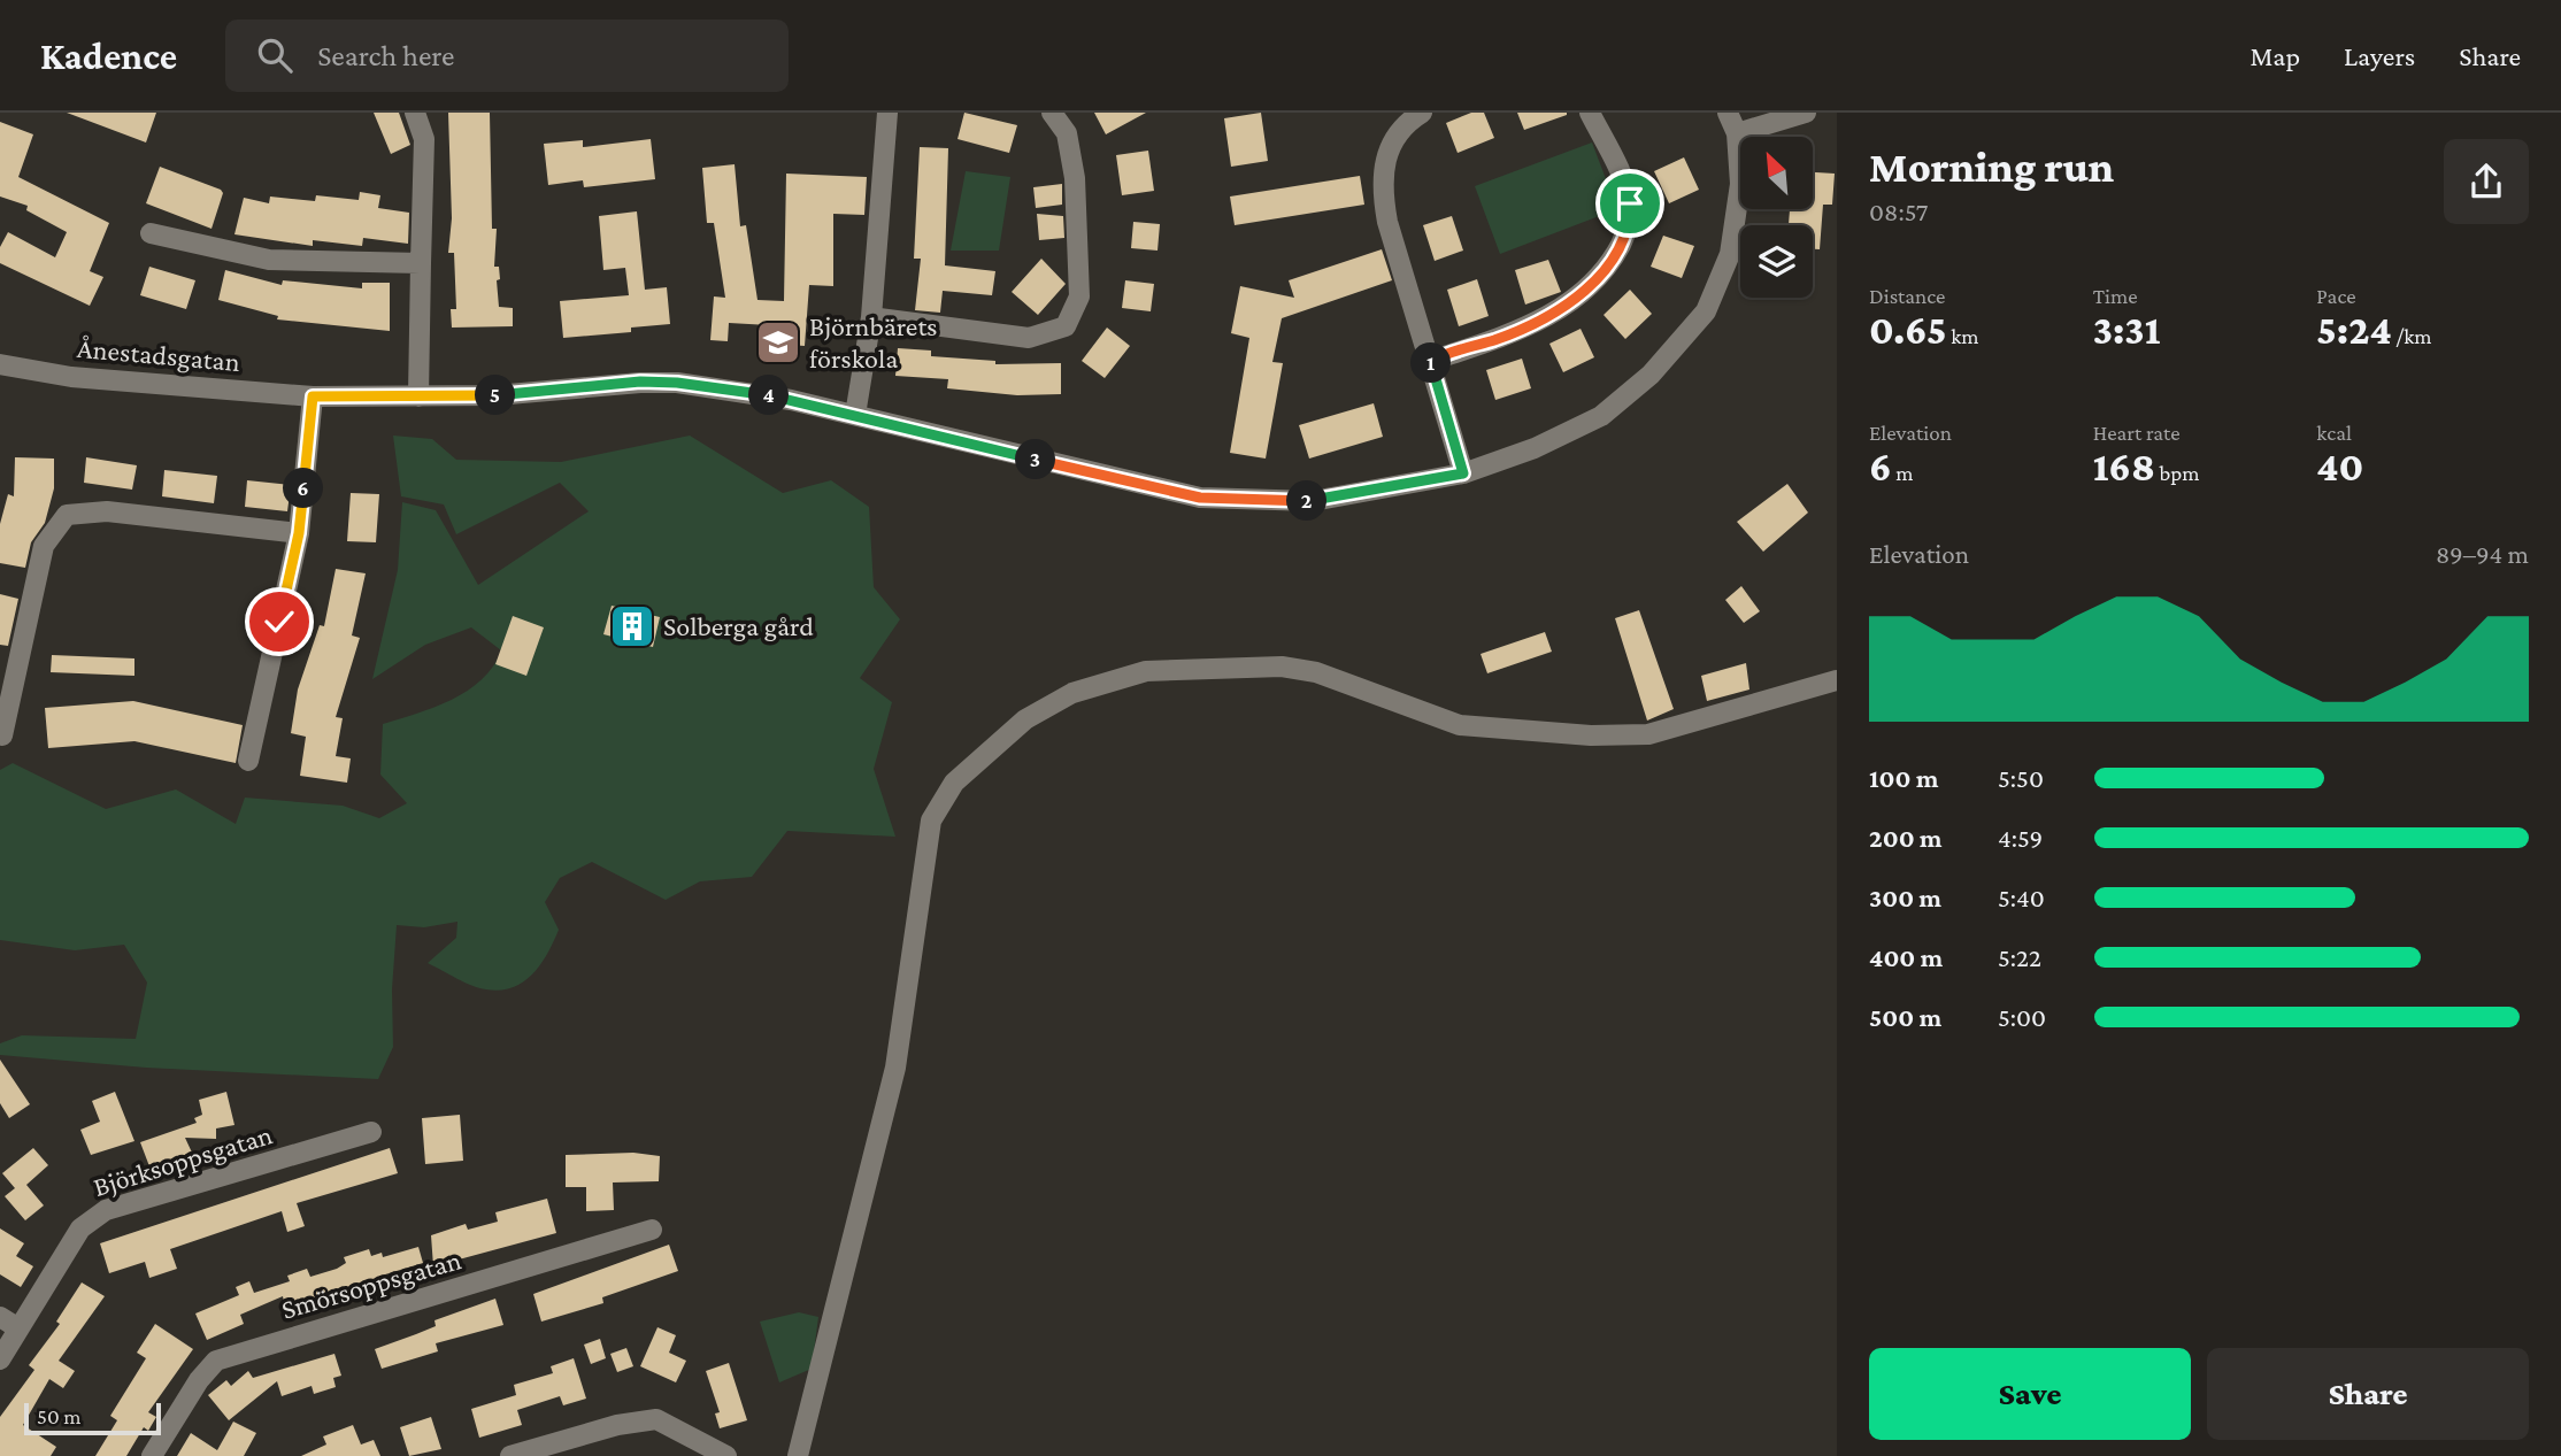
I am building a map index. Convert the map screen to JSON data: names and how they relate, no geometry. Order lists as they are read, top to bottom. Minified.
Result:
{"streets":{"street":["Ånestadsgatan","Björksoppsgatan","Smörsoppsgatan"]},"places":{"school or university":["Björnbärets förskola"],"building":["Solberga gård"]},"scale_bar":"50 m","north":"top left","page":{"header":"Kadence","search":"Search here","nav":["Map","Layers","Share"],"heading":["Morning run","08:57"],"stats":[["Distance","0.65 km"],["Time","3:31"],["Pace","5:24 /km"],["Elevation","6 m"],["Heart rate","168 bpm"],["kcal","40"]],"pins":["1","4","5","3","6","2"],"chart":["Elevation","89–94 m"],"list":[{"name":"100 m","note":"5:50"},{"name":"200 m","note":"4:59"},{"name":"300 m","note":"5:40"},{"name":"400 m","note":"5:22"},{"name":"500 m","note":"5:00"}],"buttons":["Save","Share"],"scale":"50 m"}}
